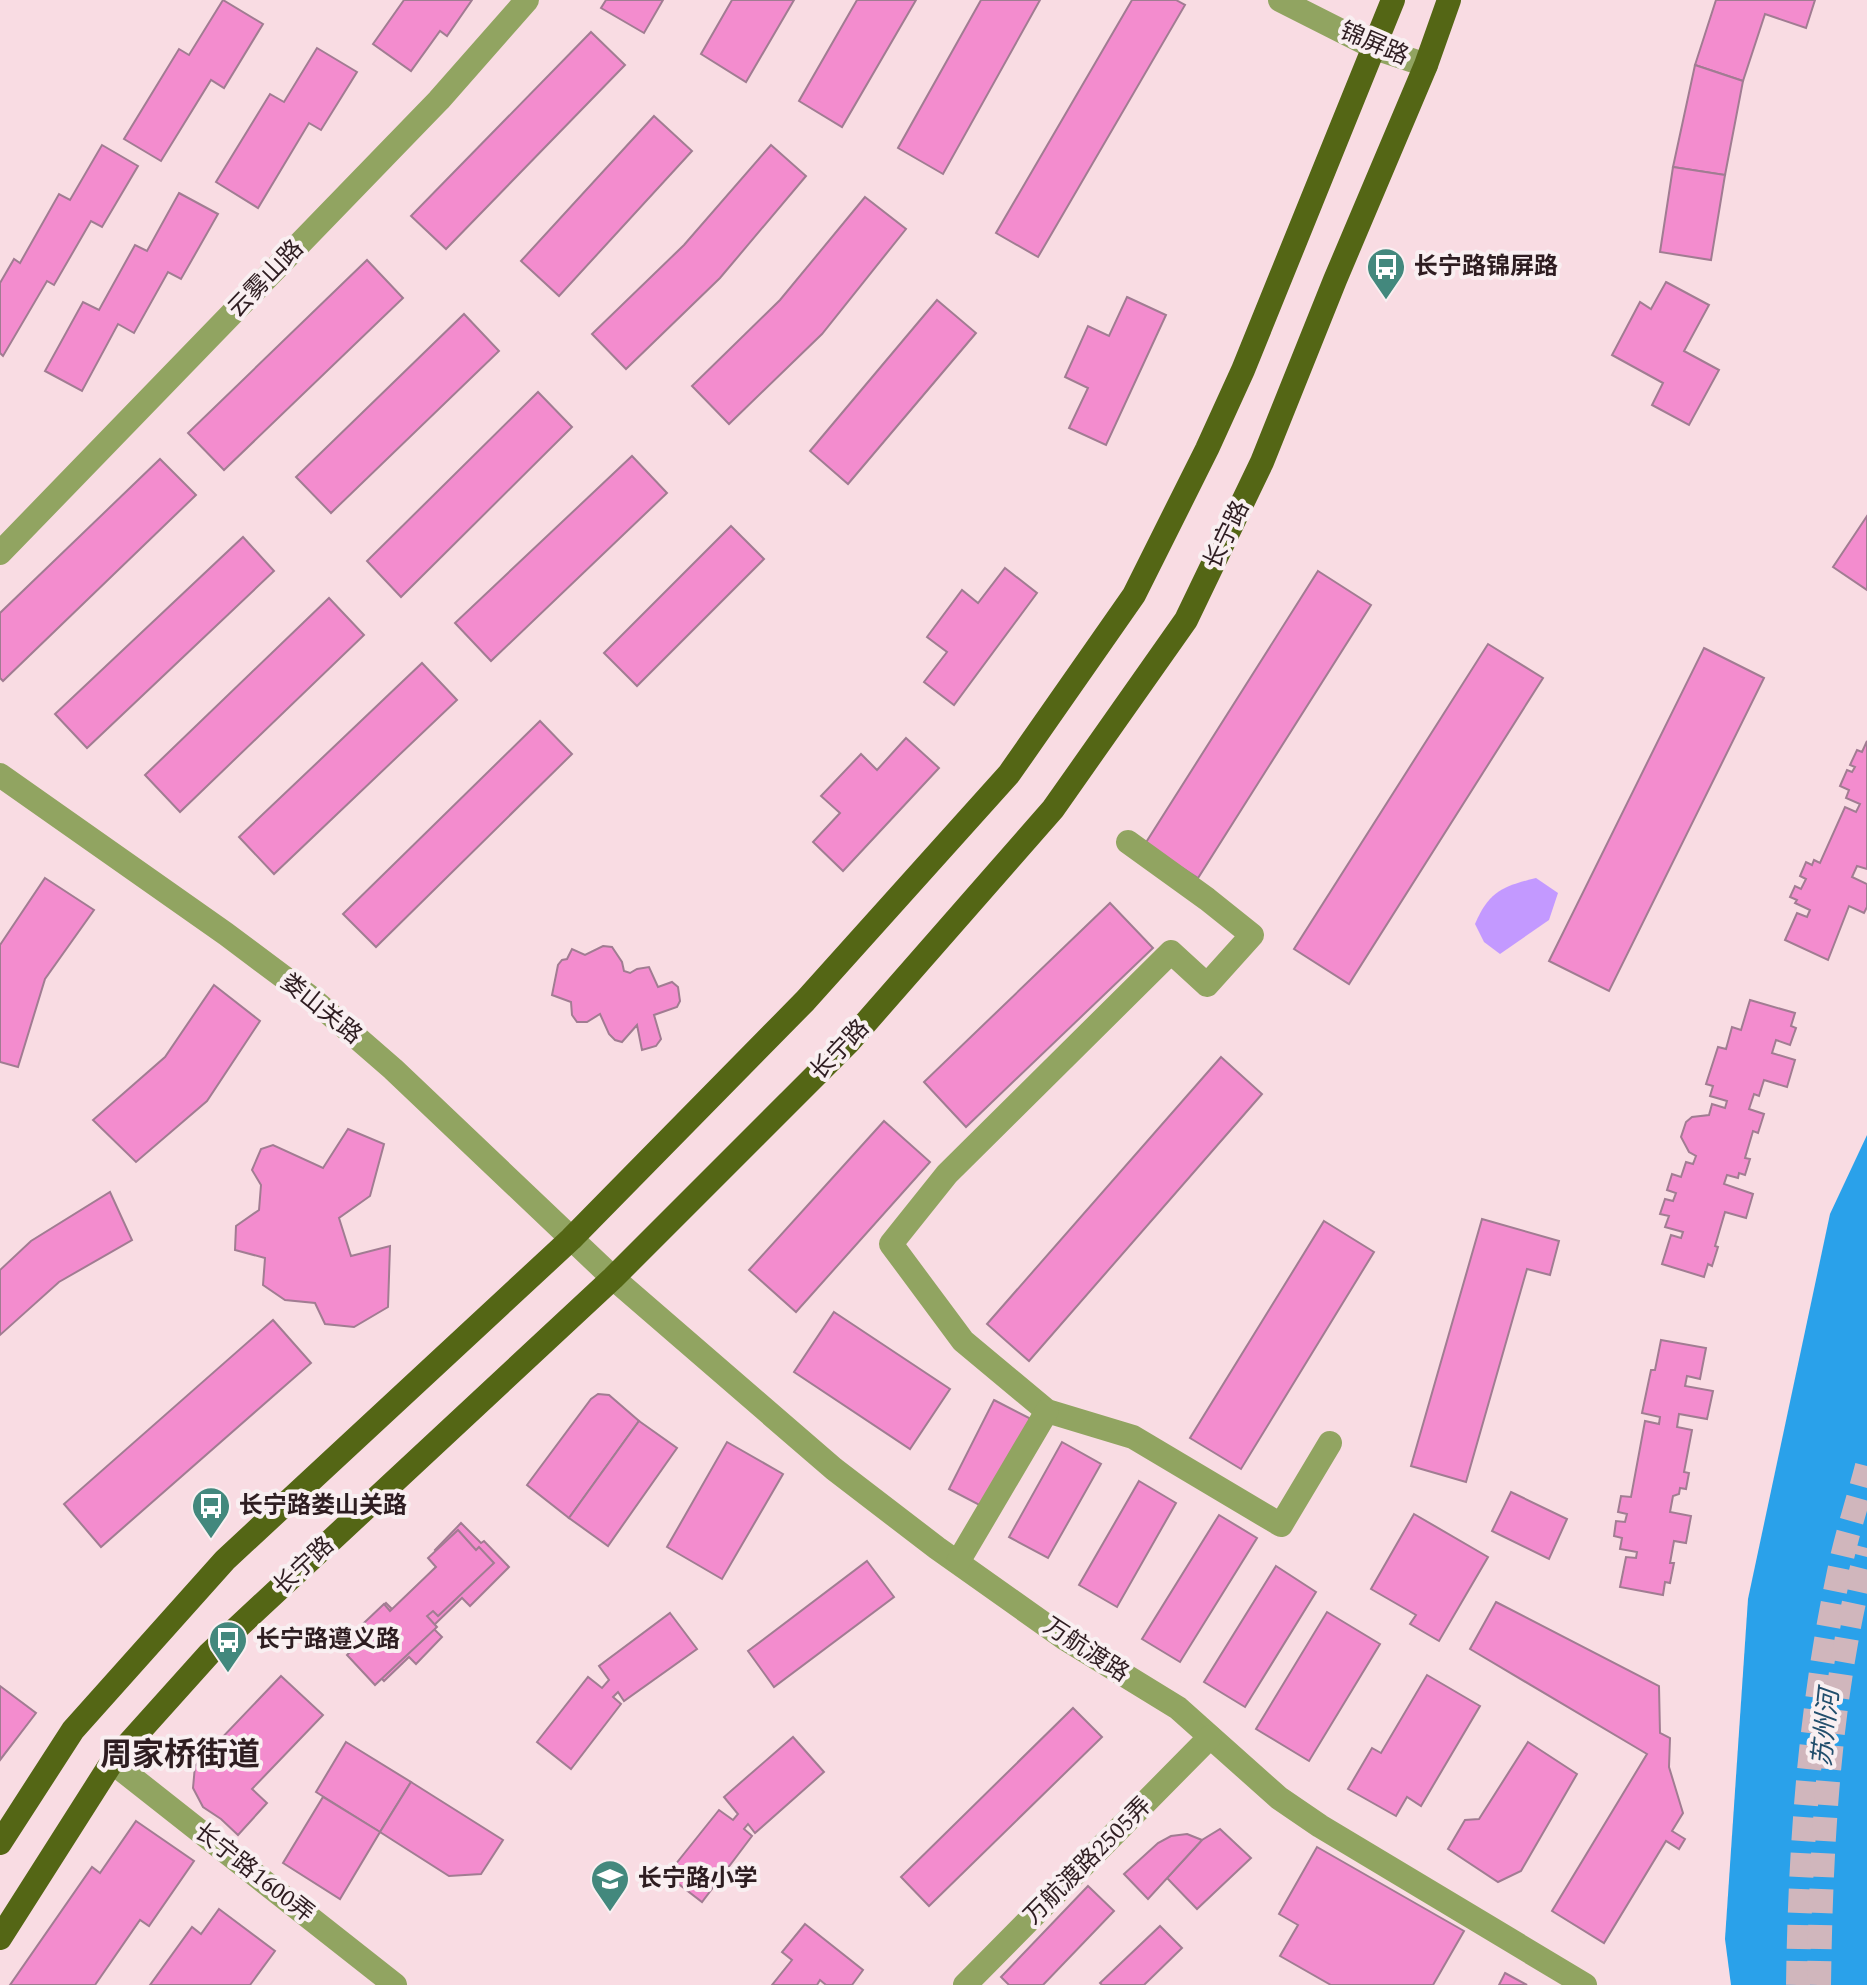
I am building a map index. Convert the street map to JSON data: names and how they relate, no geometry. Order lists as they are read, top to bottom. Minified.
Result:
{"streets":{"main road":["长宁路"],"street":["锦屏路","云雾山路","娄山关路","万航渡路","万航渡路2505弄","长宁路1600弄"]},"crossings":[["锦屏路","长宁路"],["长宁路","娄山关路"],["长宁路","万航渡路"],["长宁路","长宁路1600弄"],["娄山关路","万航渡路"],["万航渡路","万航渡路2505弄"]],"districts":["周家桥街道"],"water":["苏州河"],"places":{"bus stop":["长宁路锦屏路","长宁路娄山关路","长宁路遵义路"],"school or university":["长宁路小学"]}}
